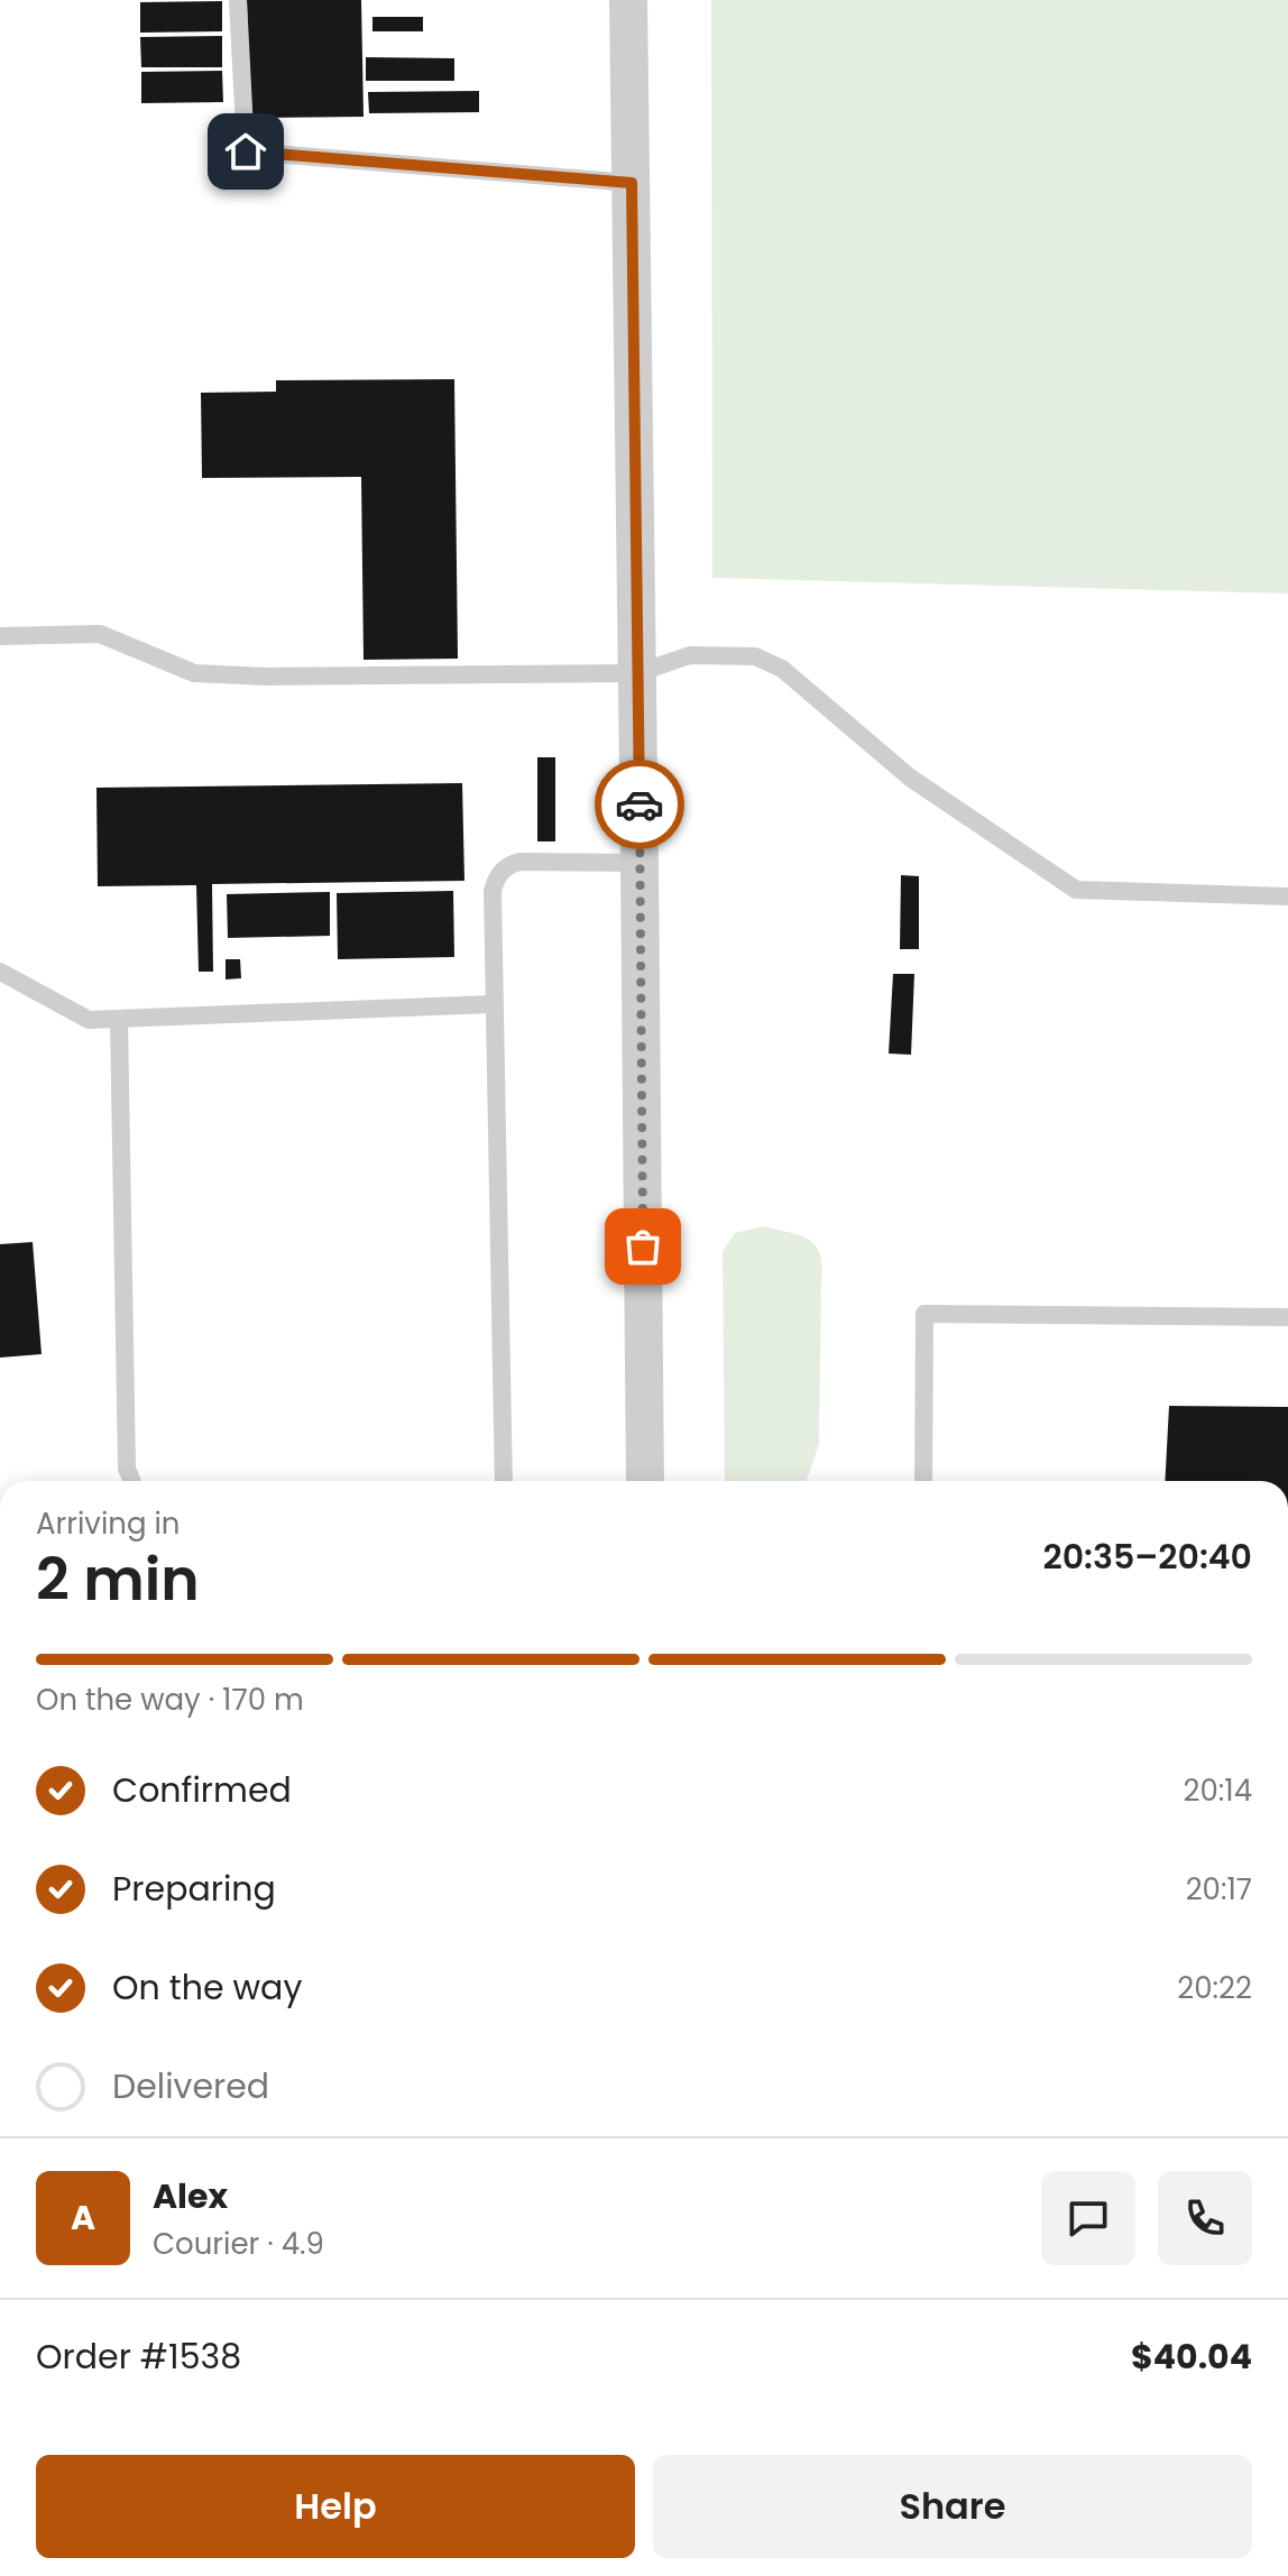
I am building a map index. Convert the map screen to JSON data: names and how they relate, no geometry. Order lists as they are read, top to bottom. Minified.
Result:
{"page":{"heading":["2 min","Arriving in","20:35–20:40"],"panel":["Alex","Courier · 4.9","Order #1538","$40.04"],"bar":"On the way · 170 m","list":[["Confirmed","20:14"],["Preparing","20:17"],["On the way","20:22"],"Delivered"],"round":"A","buttons":["Help","Share"]}}
